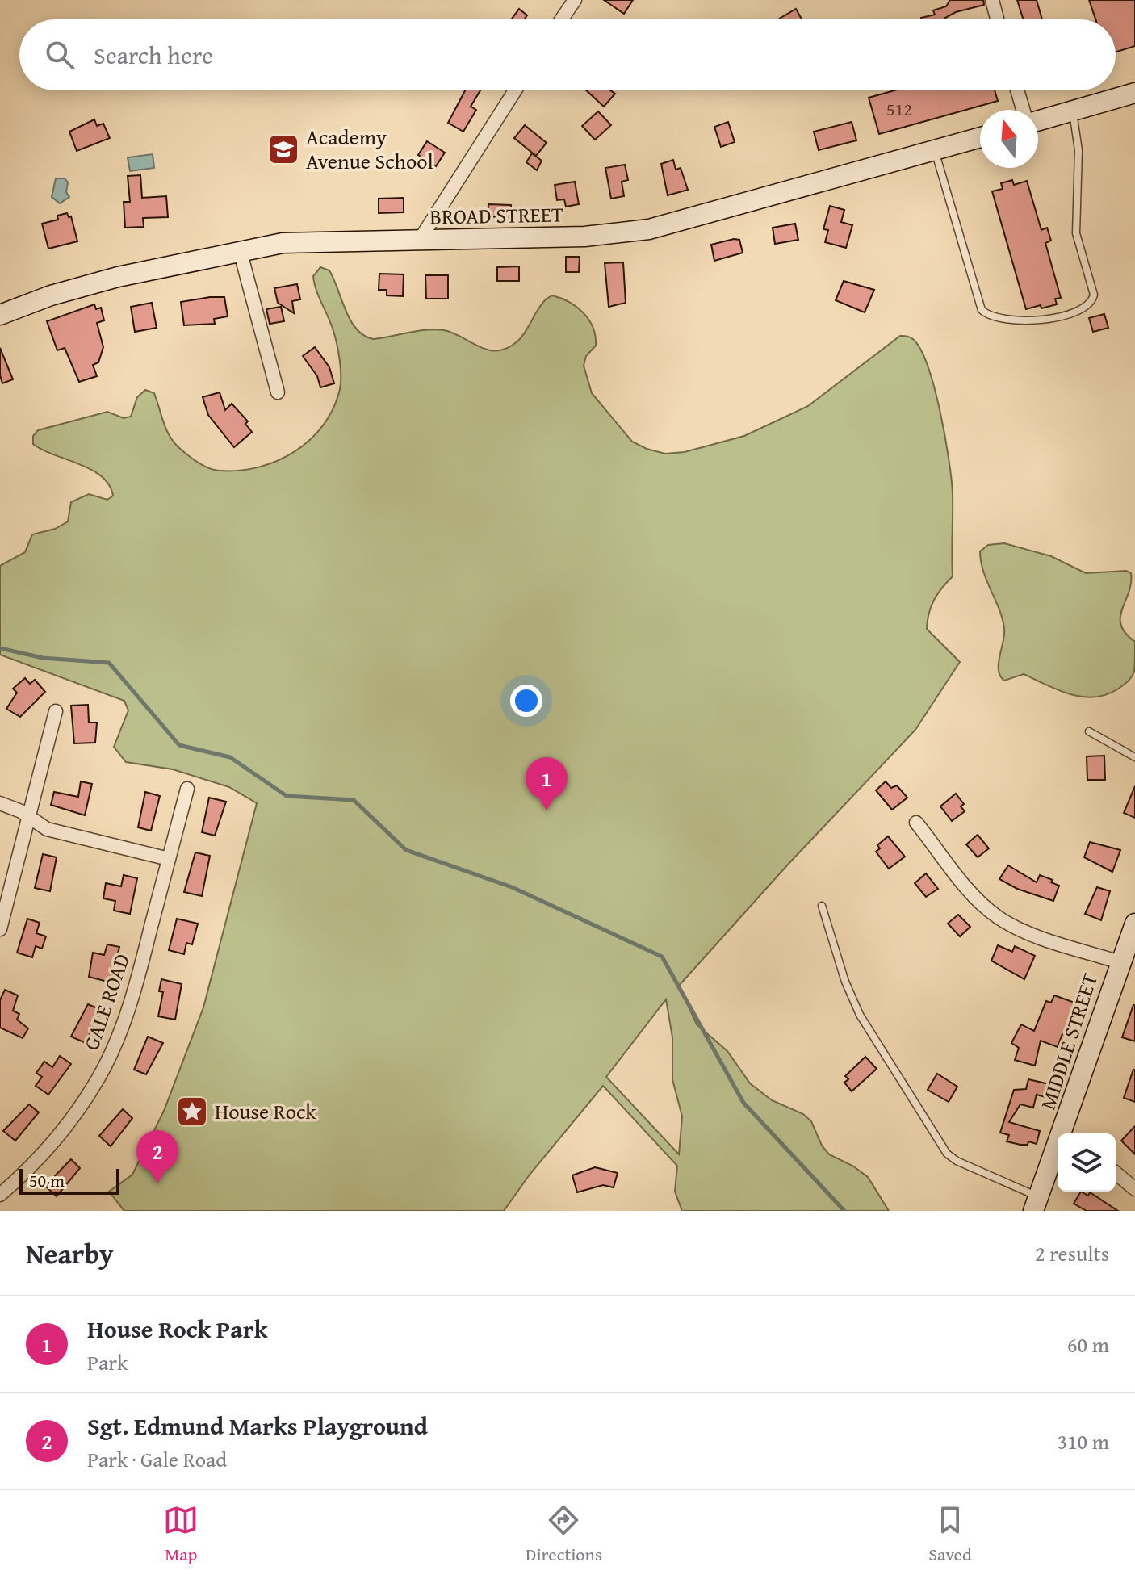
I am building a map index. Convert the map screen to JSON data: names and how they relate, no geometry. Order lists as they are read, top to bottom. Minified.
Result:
{"streets":{"main road":["BROAD STREET","MIDDLE STREET"],"street":["GALE ROAD"]},"places":{"school or university":["Academy Avenue School"],"place":["House Rock"]},"house_numbers":["512"],"scale_bar":"50 m","north":"top","page":{"search":"Search here","pins":["1","2"],"scale":"50 m","heading":["Nearby","2 results"],"list":[{"mark":"1","name":"House Rock Park","note":"Park","value":"60 m"},{"mark":"2","name":"Sgt. Edmund Marks Playground","note":"Park · Gale Road","value":"310 m"}],"nav":["Map","Directions","Saved"]}}
